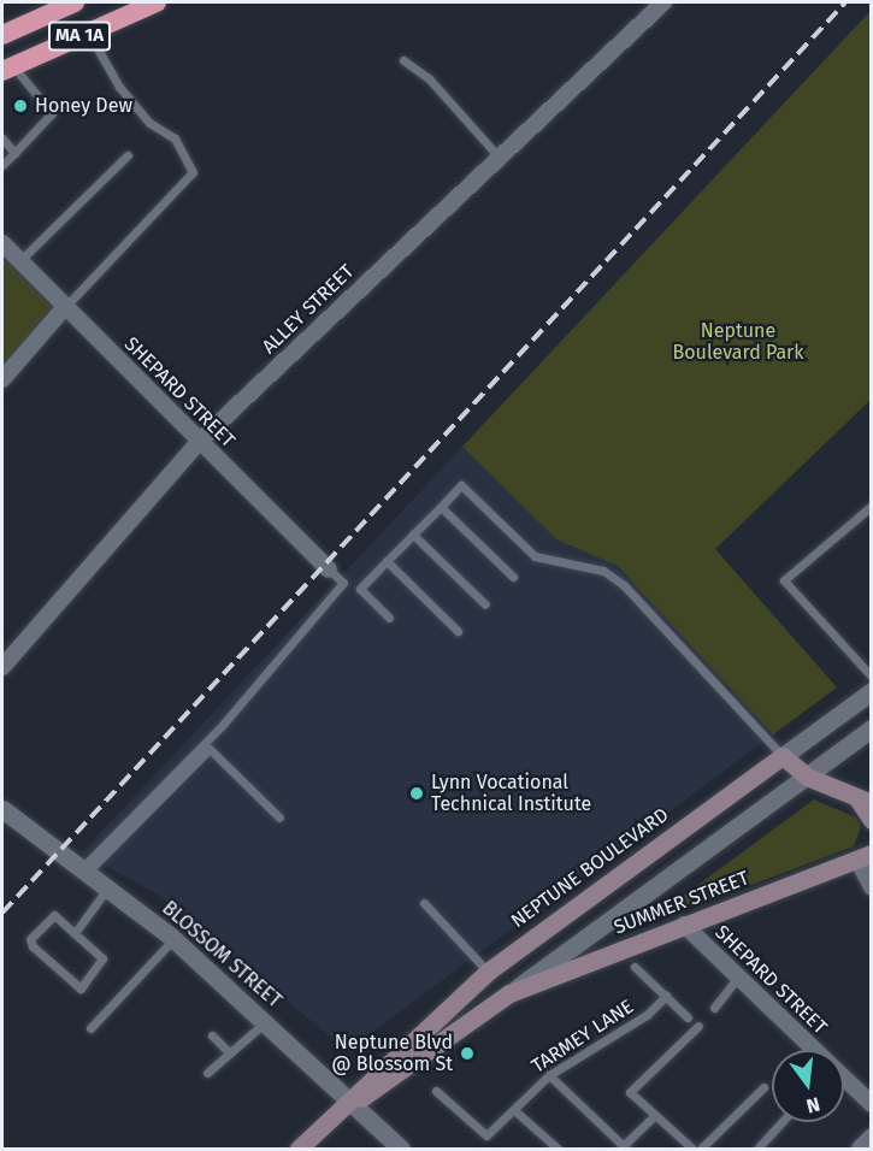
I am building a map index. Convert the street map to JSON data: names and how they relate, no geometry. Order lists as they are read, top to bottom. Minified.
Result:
{"streets":{"highway":["MA 1A"],"main road":["NEPTUNE BOULEVARD","SUMMER STREET"],"street":["ALLEY STREET","SHEPARD STREET","BLOSSOM STREET"],"lane":["TARMEY LANE"]},"crossings":[["ALLEY STREET","SHEPARD STREET"],["SHEPARD STREET","SUMMER STREET"],["NEPTUNE BOULEVARD","SUMMER STREET"],["NEPTUNE BOULEVARD","BLOSSOM STREET"]],"parks":["Neptune Boulevard Park"],"places":["Honey Dew","Lynn Vocational Technical Institute","Neptune Blvd @ Blossom St"],"north":"bottom"}
